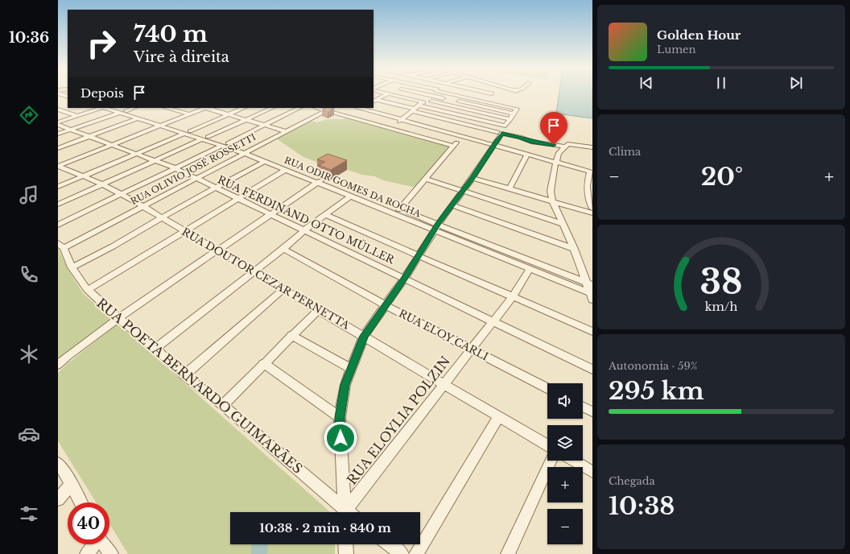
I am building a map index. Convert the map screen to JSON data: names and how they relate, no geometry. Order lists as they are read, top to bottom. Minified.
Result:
{"streets":{"street":["RUA OLIVIO JOSÉ ROSSETTI","RUA ODIR GOMES DA ROCHA","RUA FERDINAND OTTO MÜLLER","RUA DOUTOR CEZAR PERNETTA","RUA ELOY CARLI","RUA POETA BERNARDO GUIMARÃES","RUA ELOYLIA POLZIN"]},"crossings":[["RUA OLIVIO JOSÉ ROSSETTI","RUA ODIR GOMES DA ROCHA"],["RUA OLIVIO JOSÉ ROSSETTI","RUA FERDINAND OTTO MÜLLER"],["RUA OLIVIO JOSÉ ROSSETTI","RUA DOUTOR CEZAR PERNETTA"],["RUA OLIVIO JOSÉ ROSSETTI","RUA POETA BERNARDO GUIMARÃES"],["RUA ODIR GOMES DA ROCHA","RUA ELOYLIA POLZIN"],["RUA FERDINAND OTTO MÜLLER","RUA ELOYLIA POLZIN"],["RUA DOUTOR CEZAR PERNETTA","RUA ELOYLIA POLZIN"],["RUA ELOY CARLI","RUA ELOYLIA POLZIN"]],"page":{"tabs":"10:36","turn":["740 m","Vire à direita"],"song":["Golden Hour","Lumen"],"then":"Depois","tile":["Clima",["Autonomia · 59%","295 km"],["Chegada","10:38"]],"heat":["−","20°","+"],"map_buttons":["+","−"],"limit":"40","trip":"10:38 · 2 min · 840 m","gauge":["38","km/h"]}}
